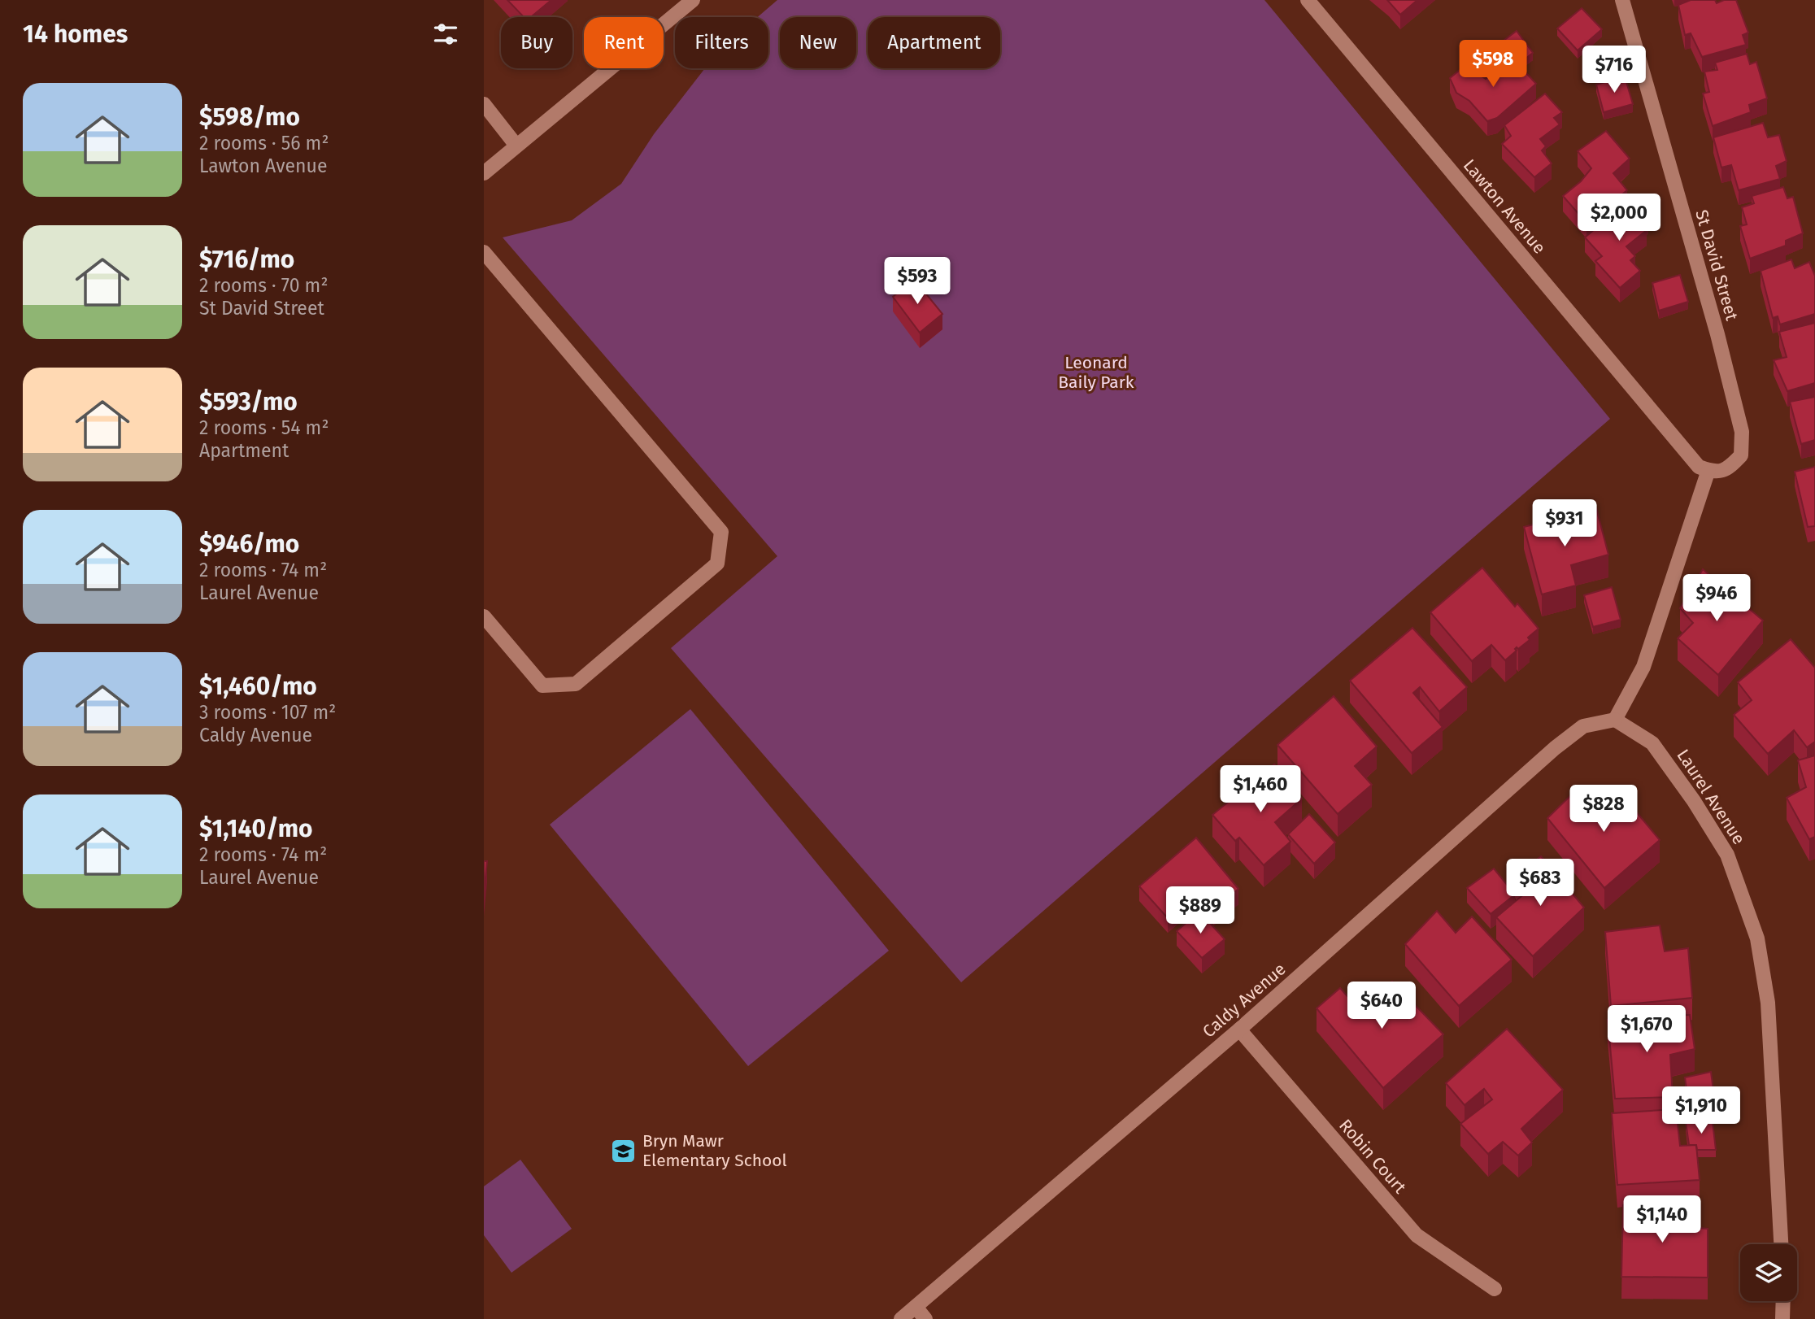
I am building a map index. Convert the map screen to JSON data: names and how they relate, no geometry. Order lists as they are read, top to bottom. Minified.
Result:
{"streets":{"street":["Lawton Avenue","St David Street","Laurel Avenue","Caldy Avenue","Robin Court"]},"crossings":[["Lawton Avenue","St David Street"],["Laurel Avenue","Caldy Avenue"],["Caldy Avenue","Robin Court"]],"parks":["Leonard Baily Park"],"places":{"school or university":["Bryn Mawr Elementary School"]},"page":{"heading":"14 homes","chip":["Buy","Rent","Filters","New","Apartment"],"price":["$598","$716","$2,000","$593","$931","$946","$1,460","$828","$683","$889","$640","$1,670","$1,910","$1,140"],"list":[{"name":"$598/mo","note":"2 rooms · 56 m² · Lawton Avenue"},{"name":"$716/mo","note":"2 rooms · 70 m² · St David Street"},{"name":"$593/mo","note":"2 rooms · 54 m² · Apartment"},{"name":"$946/mo","note":"2 rooms · 74 m² · Laurel Avenue"},{"name":"$1,460/mo","note":"3 rooms · 107 m² · Caldy Avenue"},{"name":"$1,140/mo","note":"2 rooms · 74 m² · Laurel Avenue"}]}}
